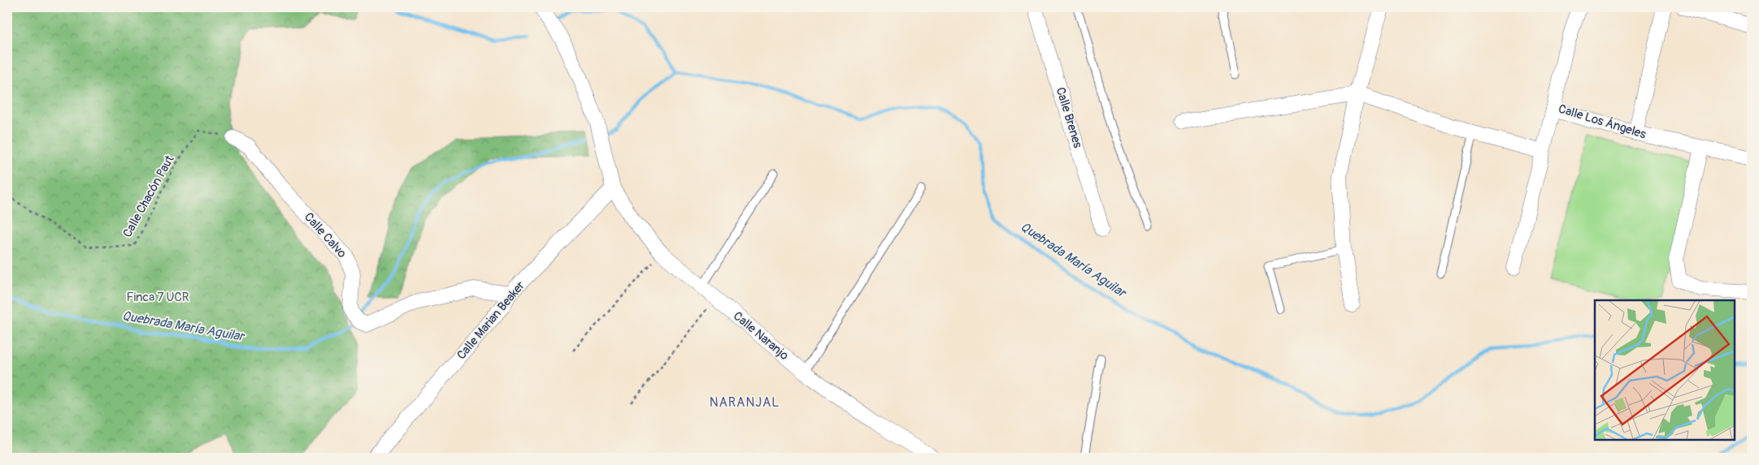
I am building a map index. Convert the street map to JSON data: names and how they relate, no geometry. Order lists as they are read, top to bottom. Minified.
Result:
{"streets":{"street":["Calle Brenes","Calle Los Ángeles","Calle Calvo","Calle Marian Beaker","Calle Naranjo"],"path":["Calle Chacón Paut"]},"crossings":[["Calle Chacón Paut","Calle Calvo"],["Calle Calvo","Calle Marian Beaker"],["Calle Marian Beaker","Calle Naranjo"]],"districts":["NARANJAL"],"water":["Quebrada María Aguilar"],"parks":["Finca 7 UCR"]}
